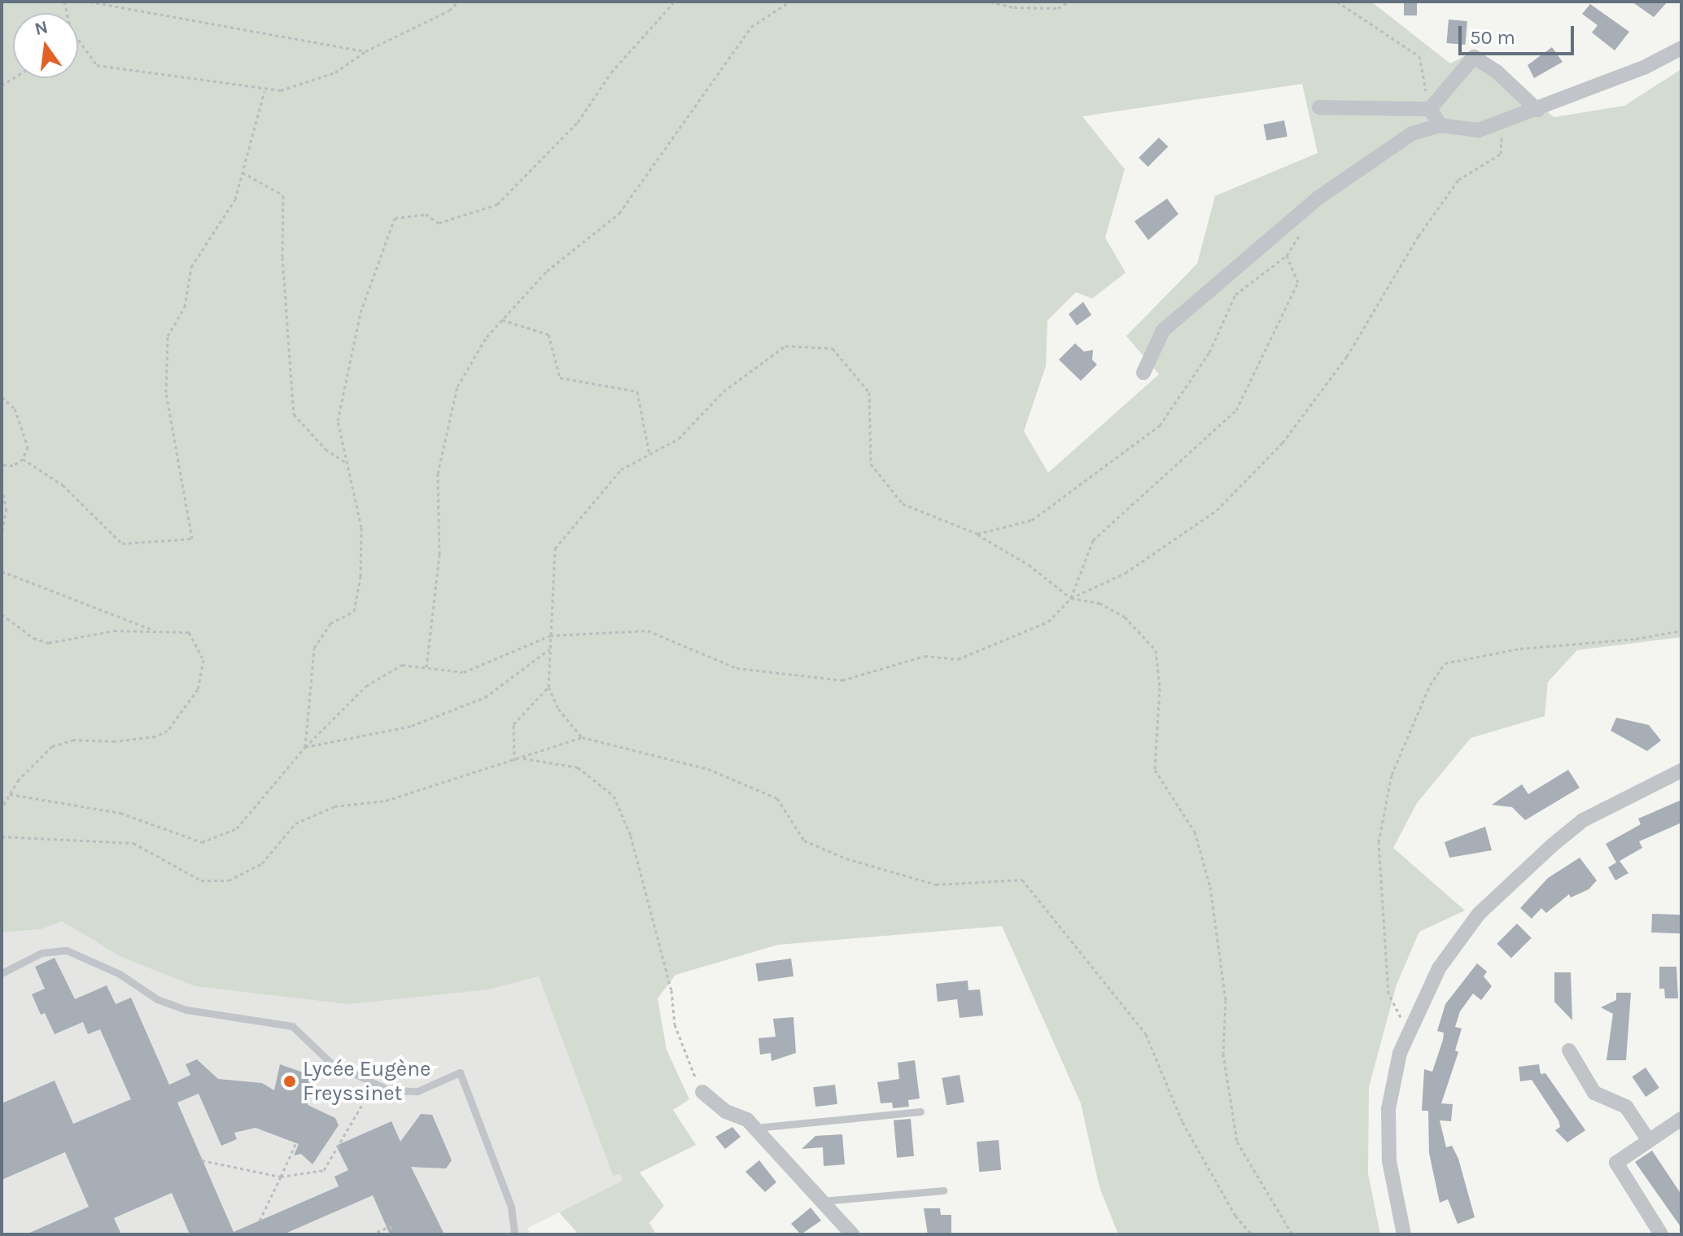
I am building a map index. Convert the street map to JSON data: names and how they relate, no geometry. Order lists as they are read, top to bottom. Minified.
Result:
{"places":["Lycée Eugène Freyssinet"],"scale_bar":"50 m","north":"top"}
